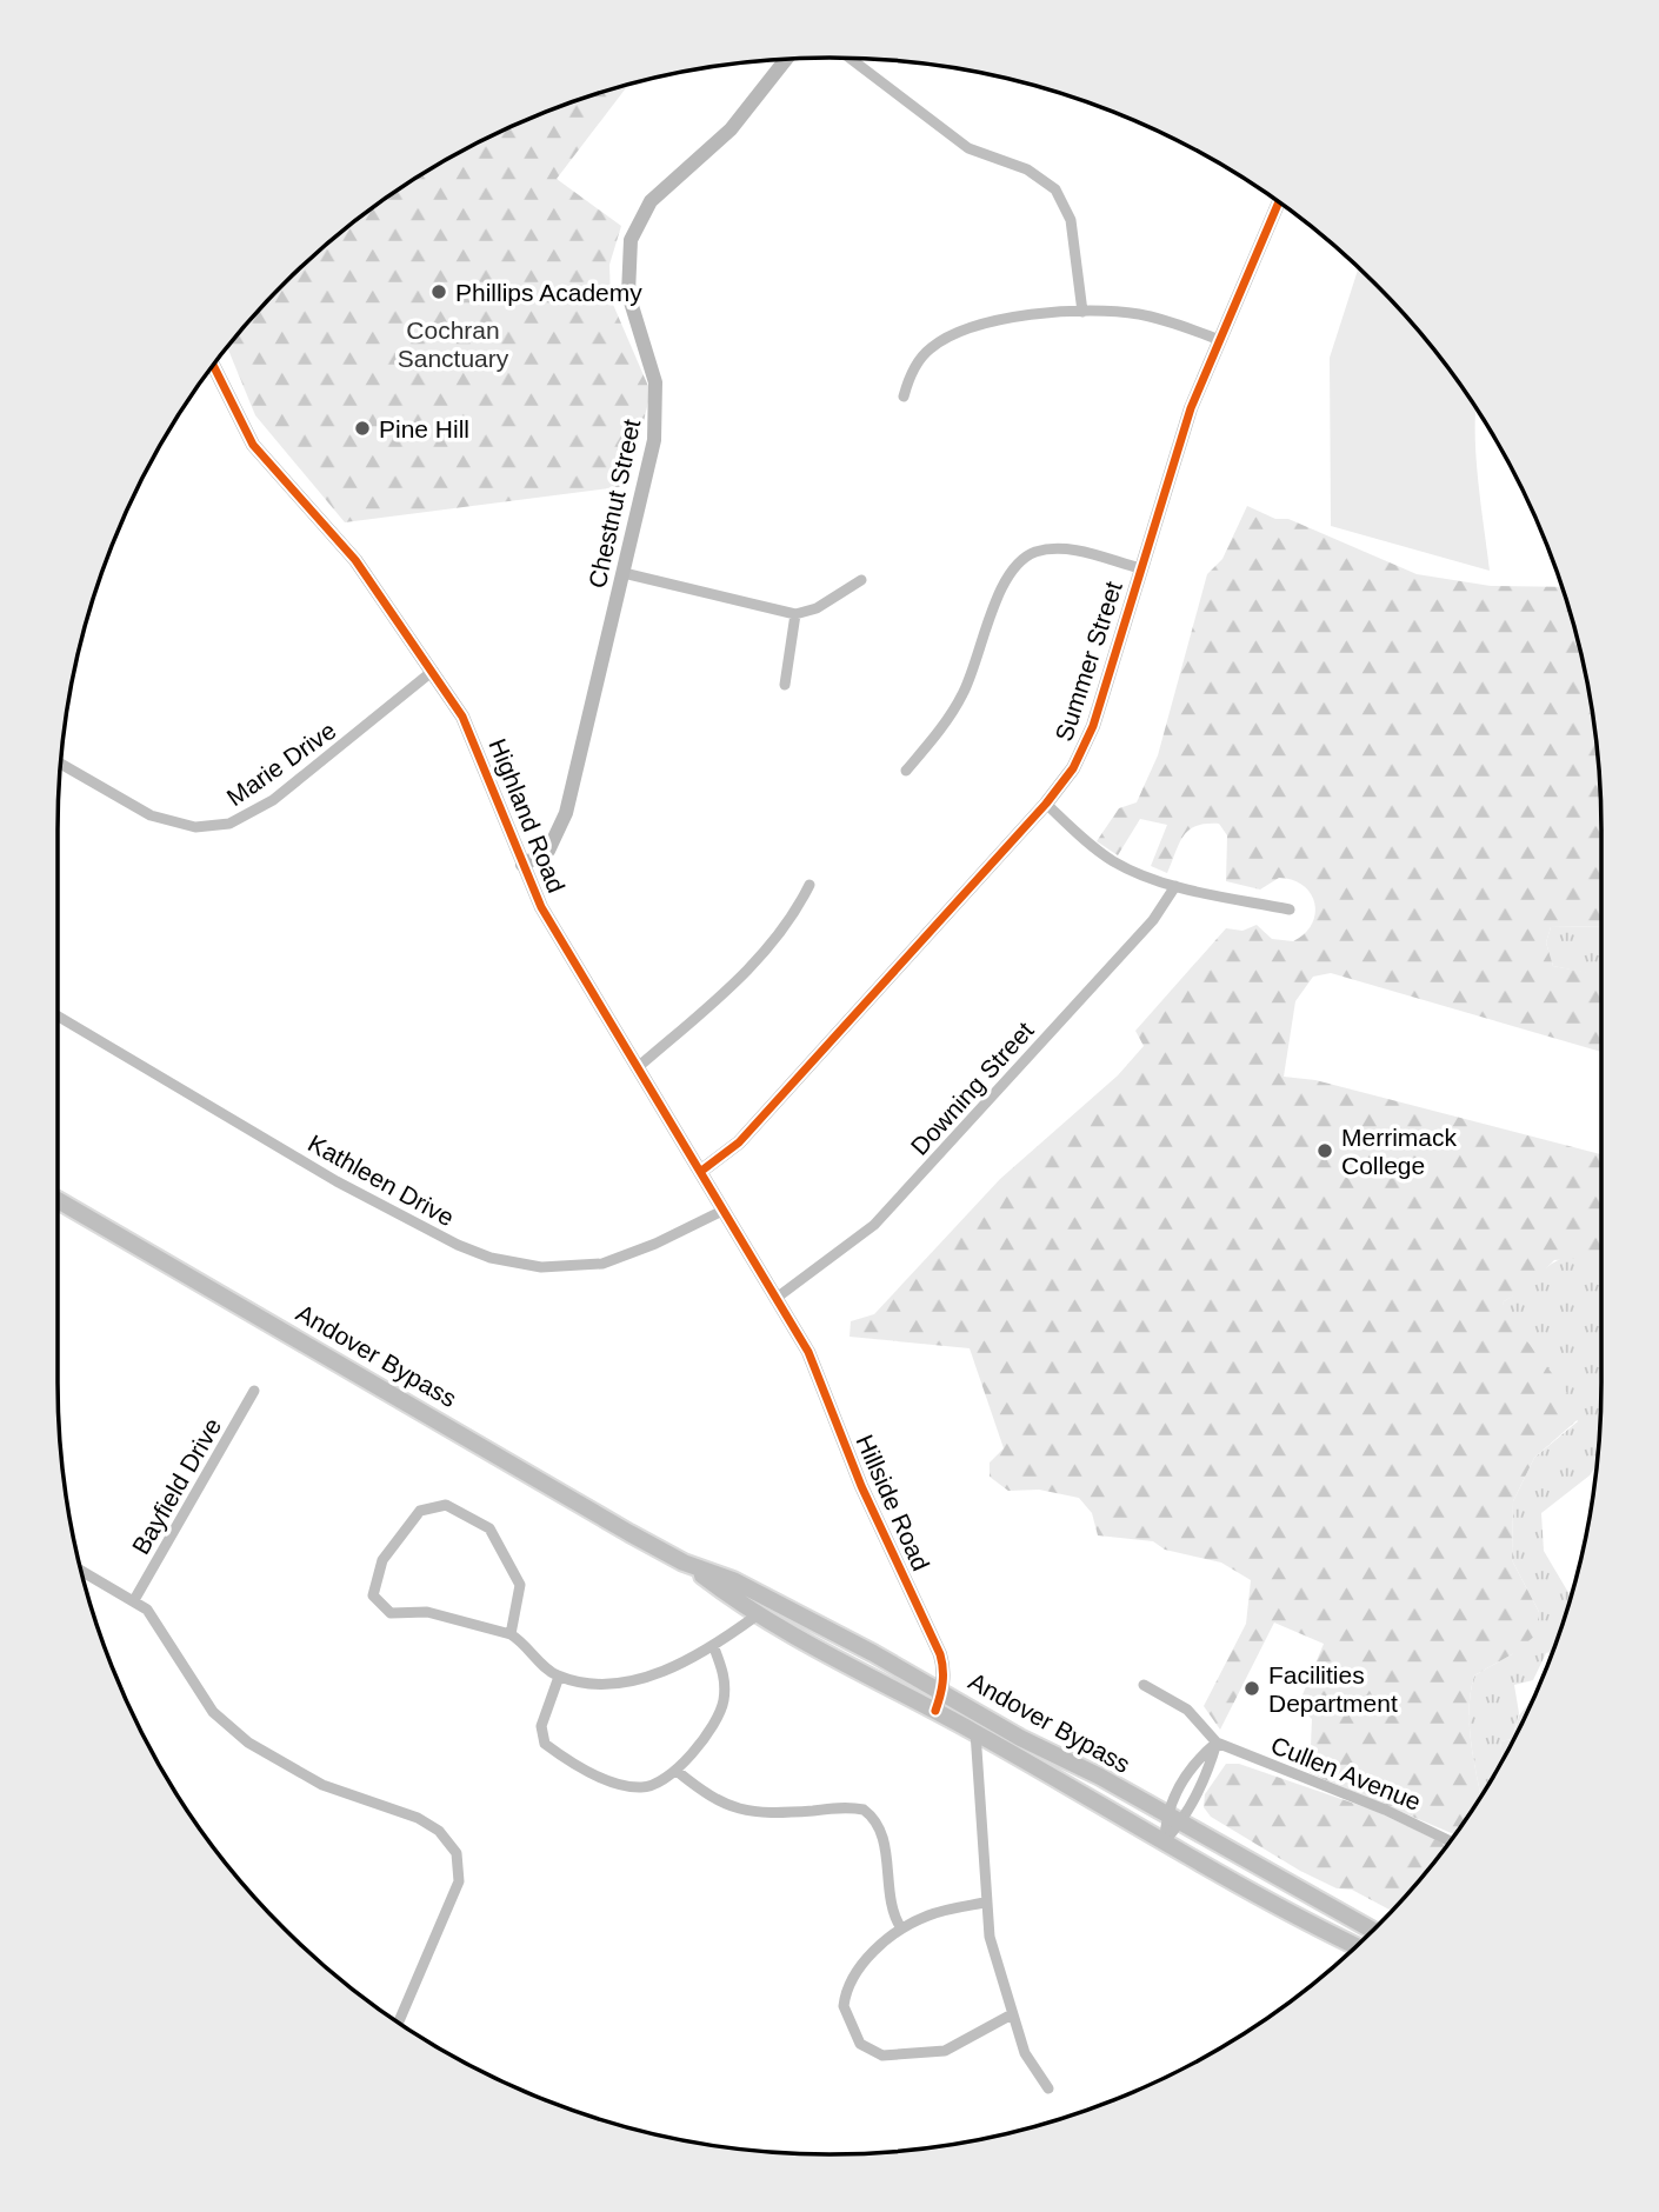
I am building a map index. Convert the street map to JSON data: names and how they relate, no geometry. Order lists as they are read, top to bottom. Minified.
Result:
{"streets":{"main road":["Andover Bypass"],"street":["Chestnut Street","Summer Street","Marie Drive","Highland Road","Downing Street","Kathleen Drive","Bayfield Drive","Hillside Road","Cullen Avenue"]},"crossings":[["Chestnut Street","Highland Road"],["Summer Street","Highland Road"],["Marie Drive","Highland Road"],["Highland Road","Downing Street"],["Highland Road","Kathleen Drive"],["Highland Road","Hillside Road"],["Andover Bypass","Hillside Road"]],"parks":["Cochran Sanctuary"],"places":["Phillips Academy","Pine Hill","Merrimack College","Facilities Department"]}
